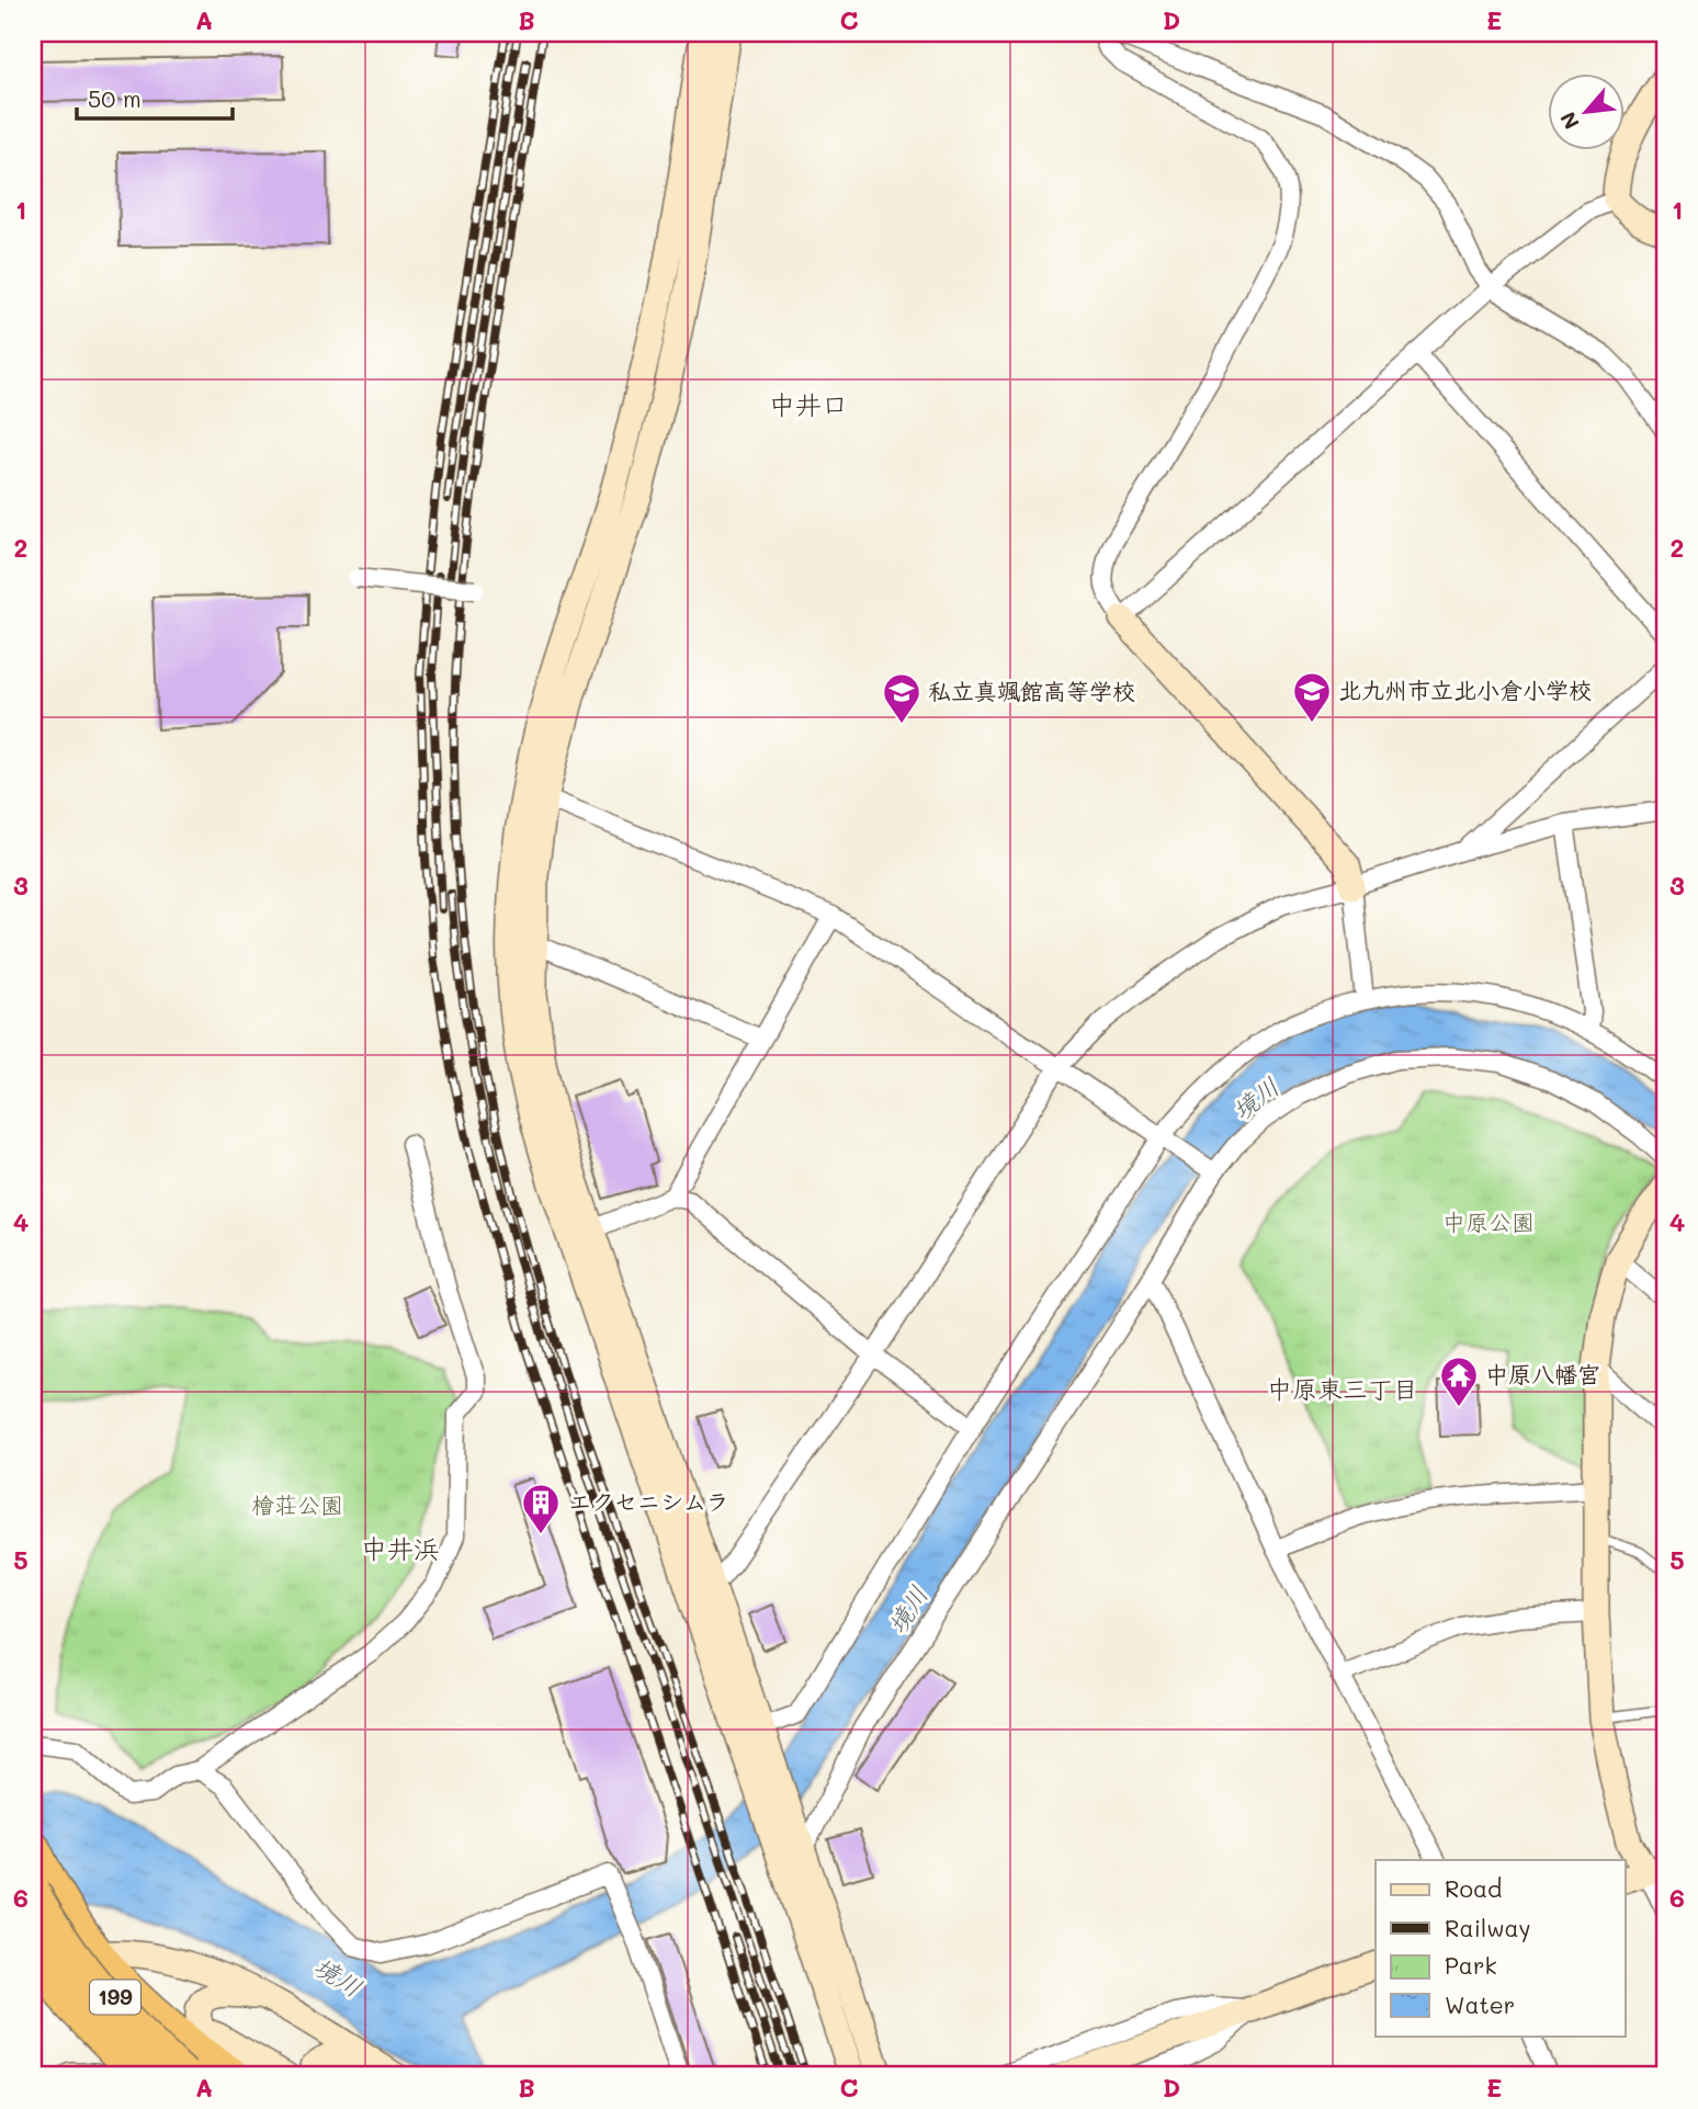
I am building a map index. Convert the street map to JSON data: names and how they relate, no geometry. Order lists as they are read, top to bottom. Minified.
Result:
{"streets":{"highway":["199"]},"districts":["中井口","中原東三丁目","中井浜"],"water":["境川"],"parks":["中原公園","檜荘公園"],"places":{"school or university":["北九州市立北小倉小学校","私立真颯館高等学校"],"temple":["中原八幡宮"],"building":["エクセニシムラ"]},"legend":["Road","Railway","Park","Water"],"scale_bar":"50 m","north":"bottom left","grid":{"columns":["A","B","C","D","E"],"rows":["1","2","3","4","5","6"]}}
